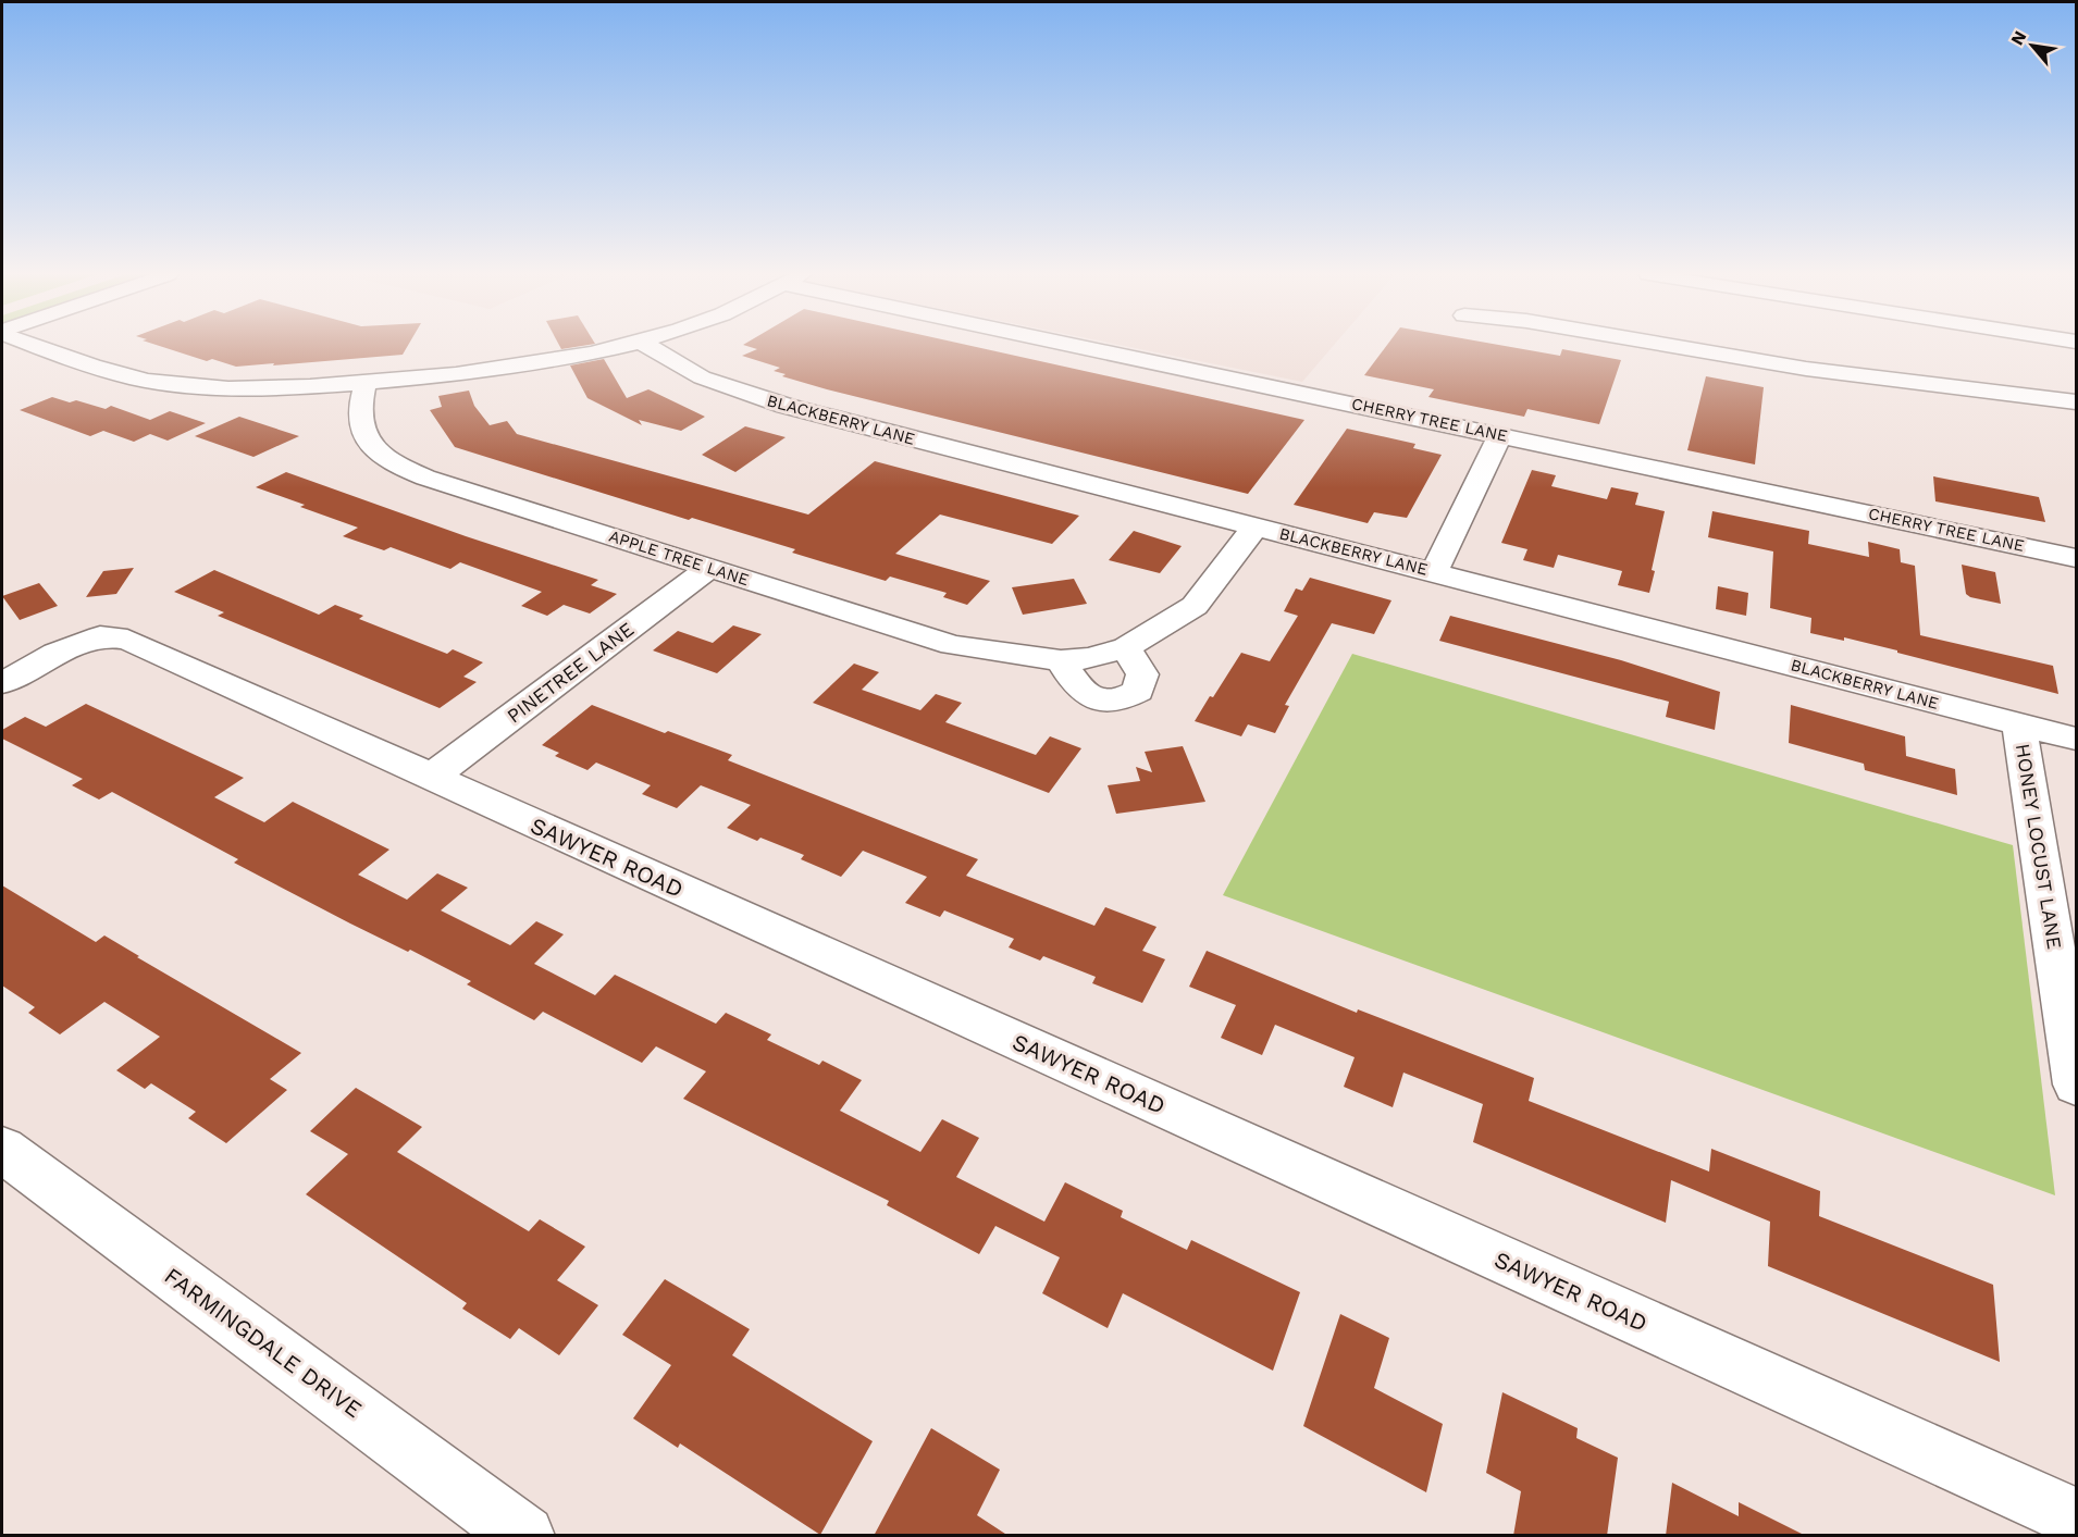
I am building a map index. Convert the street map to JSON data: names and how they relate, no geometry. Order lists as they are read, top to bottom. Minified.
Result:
{"streets":{"street":["BLACKBERRY LANE","CHERRY TREE LANE","APPLE TREE LANE","PINETREE LANE","HONEY LOCUST LANE","SAWYER ROAD","FARMINGDALE DRIVE"]},"crossings":[["BLACKBERRY LANE","APPLE TREE LANE"],["BLACKBERRY LANE","HONEY LOCUST LANE"],["APPLE TREE LANE","PINETREE LANE"],["PINETREE LANE","SAWYER ROAD"]],"north":"top left"}
